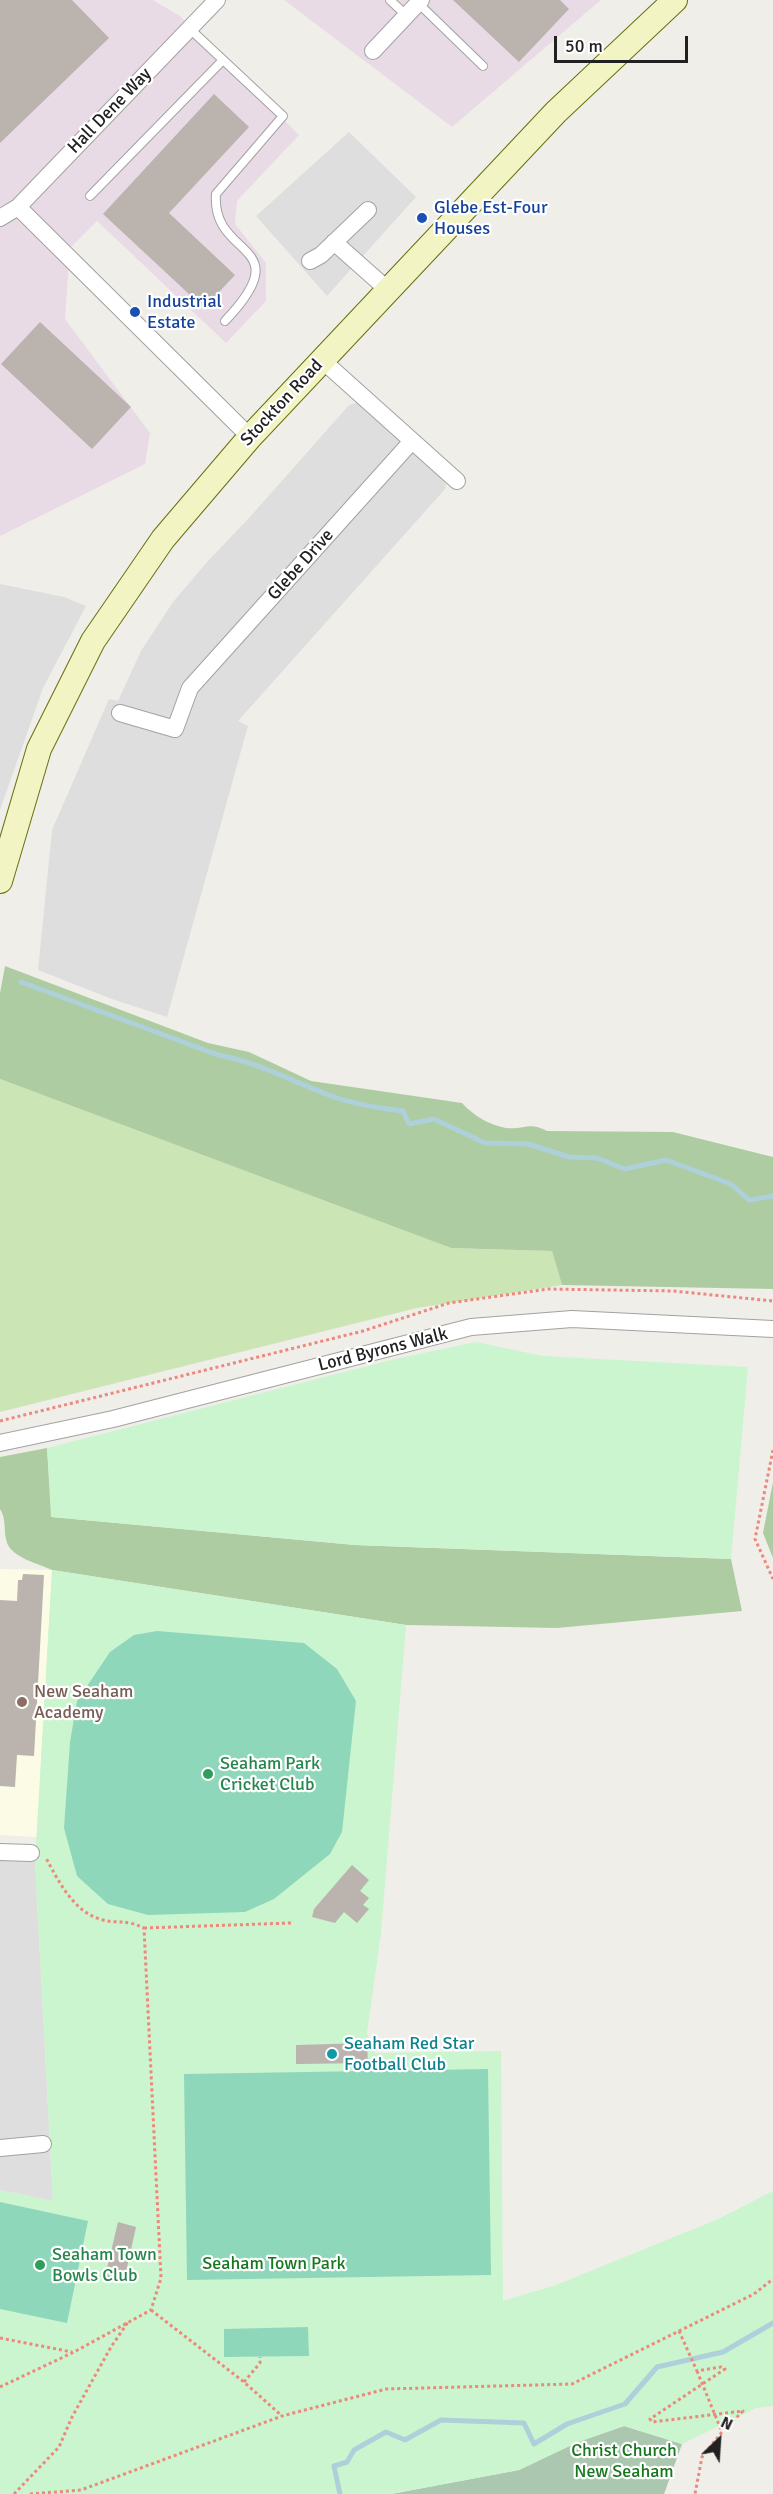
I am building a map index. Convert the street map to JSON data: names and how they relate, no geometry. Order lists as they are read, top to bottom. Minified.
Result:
{"streets":{"main road":["Stockton Road"],"street":["Hall Dene Way","Glebe Drive","Lord Byrons Walk"]},"parks":["Seaham Town Park","Christ Church New Seaham"],"places":["Glebe Est-Four Houses","Industrial Estate","New Seaham Academy","Seaham Park Cricket Club","Seaham Red Star Football Club","Seaham Town Bowls Club"],"scale_bar":"50 m","north":"top right"}
